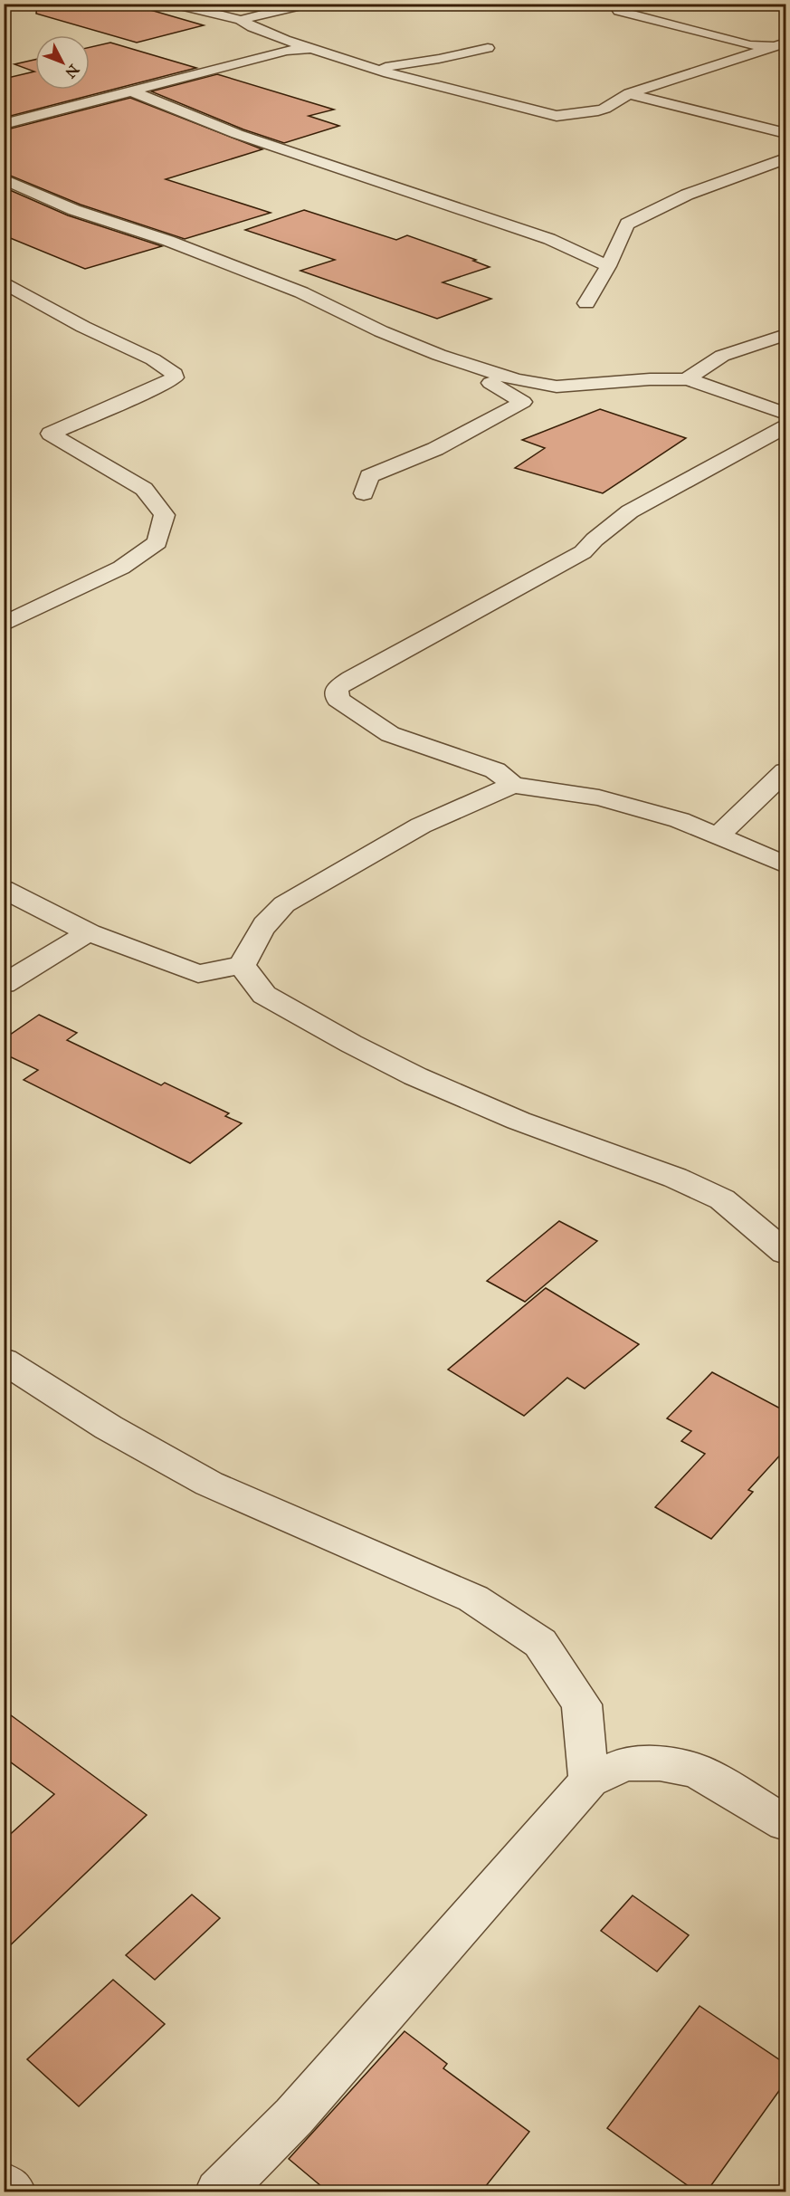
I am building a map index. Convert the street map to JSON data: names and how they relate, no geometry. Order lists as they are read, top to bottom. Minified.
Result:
{"north":"bottom right"}
